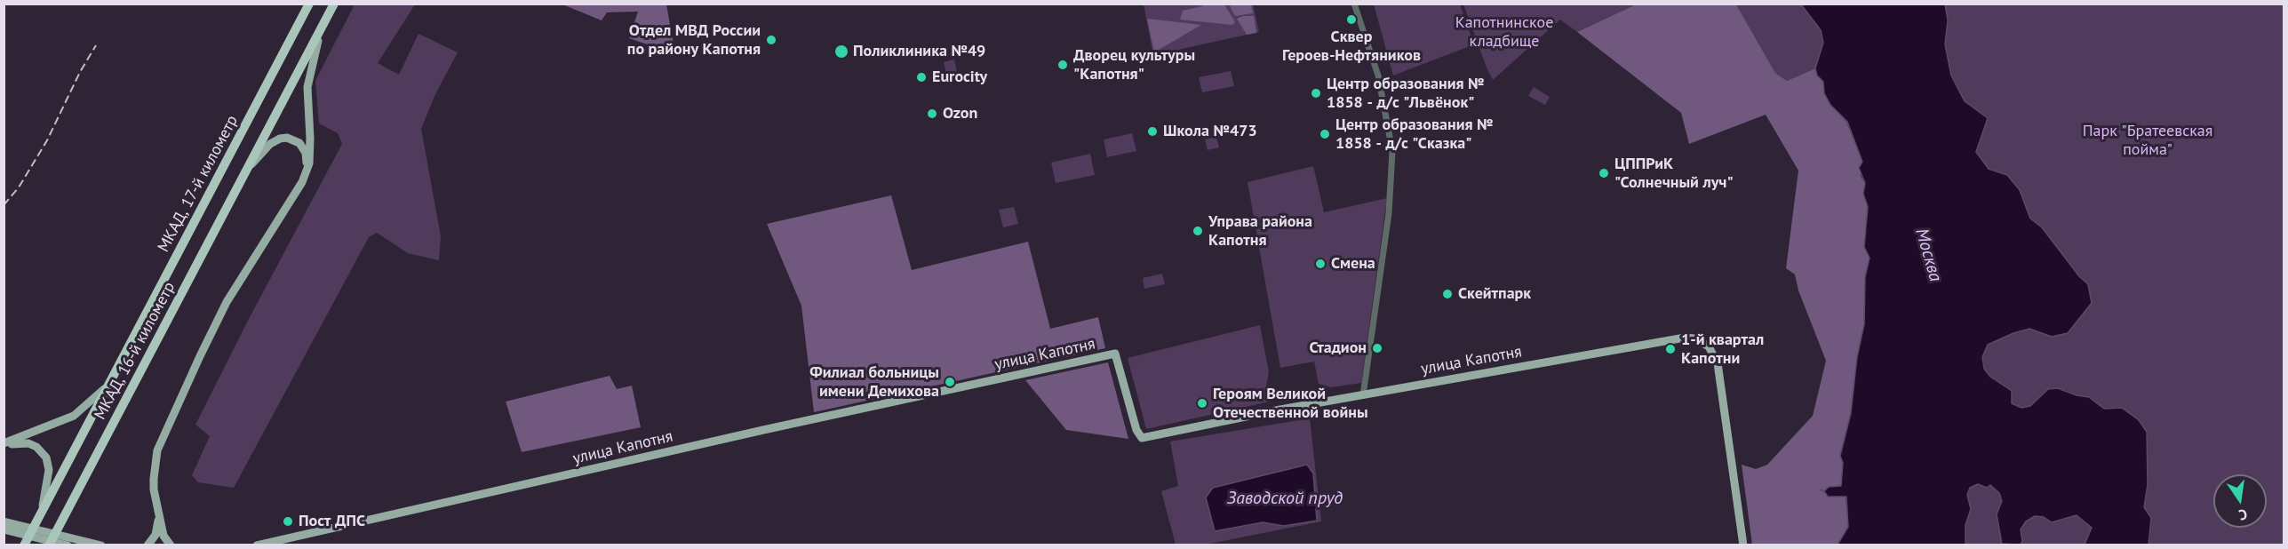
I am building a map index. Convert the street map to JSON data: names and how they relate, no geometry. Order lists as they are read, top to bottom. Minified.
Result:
{"streets":{"highway":["МКАД, 17-й километр","МКАД, 16-й километр"],"main road":["улица Капотня"]},"crossings":[["МКАД, 17-й километр","МКАД, 16-й километр"]],"water":["Москва","Заводской пруд"],"parks":["Капотнинское кладбище","Парк \"Братеевская пойма\""],"places":["Сквер Героев-Нефтяников","Отдел МВД России по району Капотня","Поликлиника №49","Дворец культуры \"Капотня\"","Eurocity","Центр образования № 1858 - д/с \"Львёнок\"","Ozon","Школа №473","Центр образования № 1858 - д/с \"Сказка\"","ЦППРиК \"Солнечный луч\"","Управа района Капотня","Смена","Скейтпарк","Стадион","1-й квартал Капотни","Филиал больницы имени Демихова","Героям Великой Отечественной войны","Пост ДПС"],"north":"bottom"}
